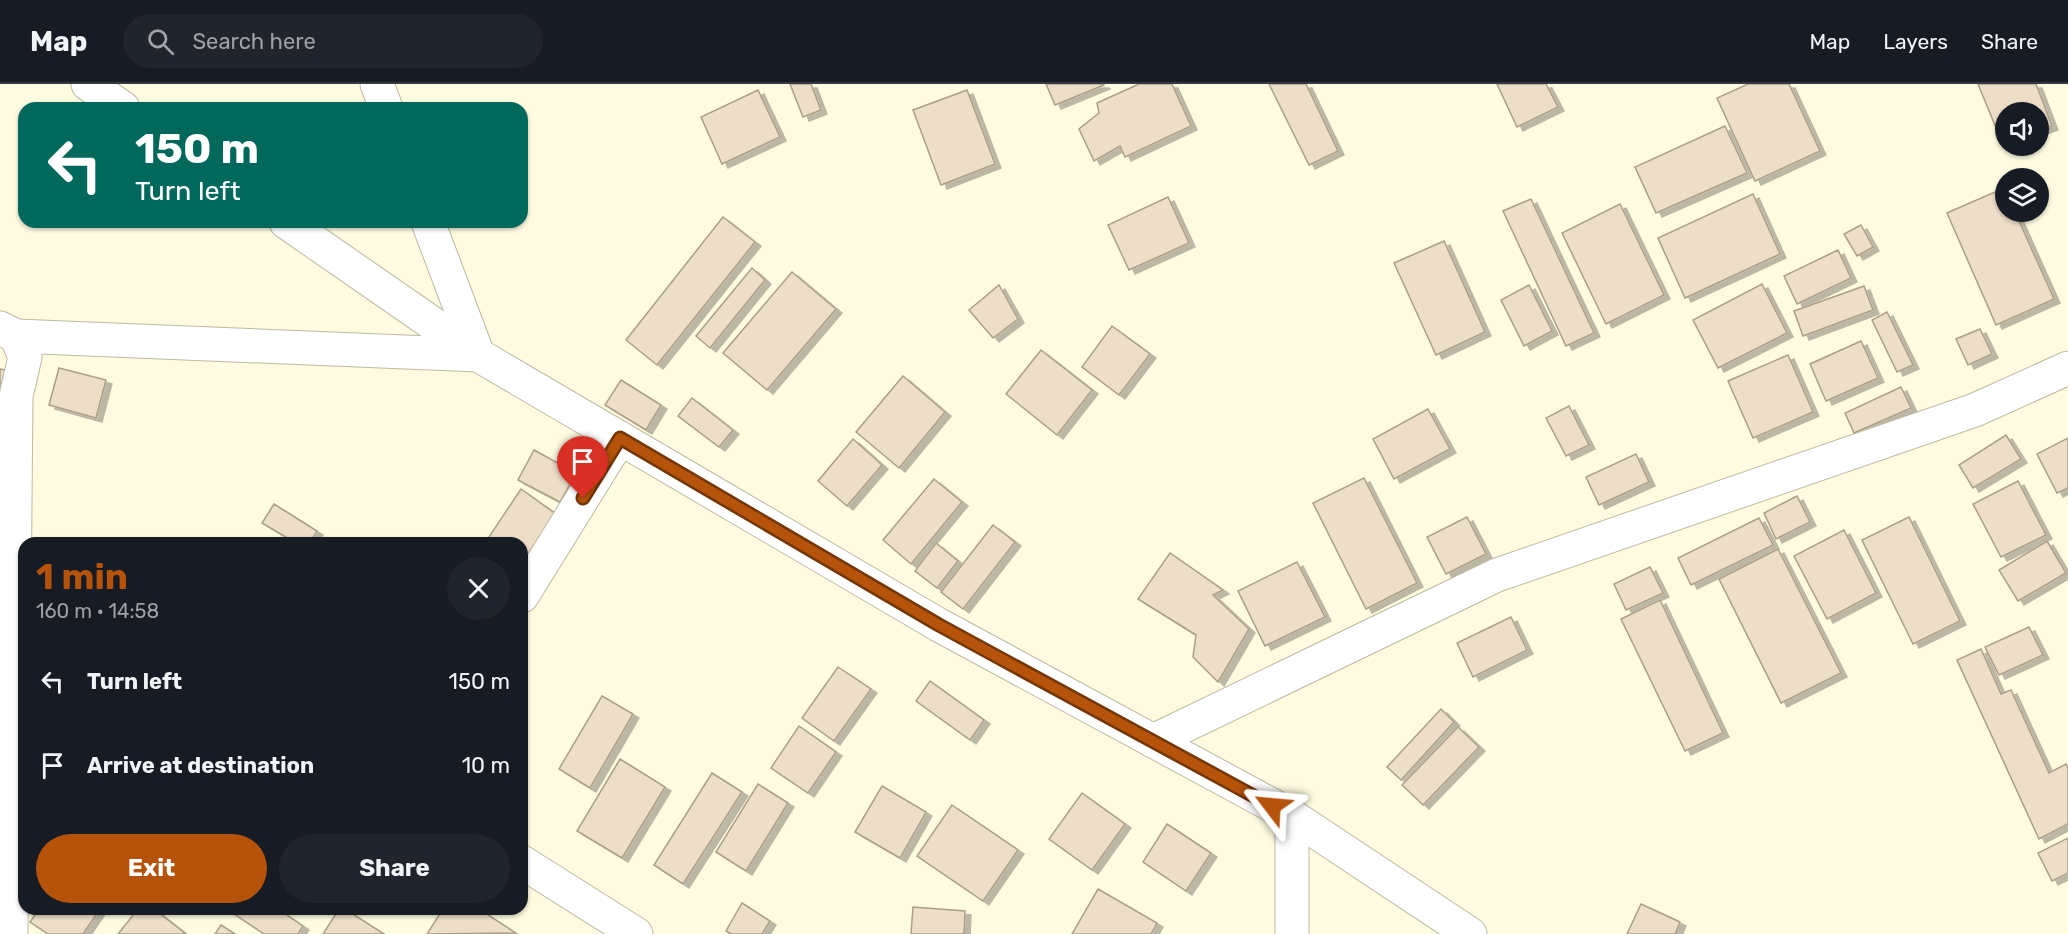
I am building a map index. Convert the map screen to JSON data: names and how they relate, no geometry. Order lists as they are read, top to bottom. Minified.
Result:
{"page":{"header":"Map","search":"Search here","nav":["Map","Layers","Share"],"turn":["150 m","Turn left"],"heading":["1 min","160 m · 14:58"],"list":[{"name":"Turn left","value":"150 m"},{"name":"Arrive at destination","value":"10 m"}],"buttons":["Exit","Share"]}}
